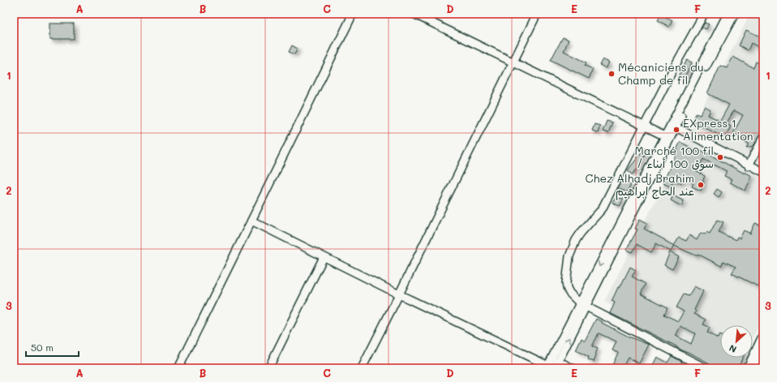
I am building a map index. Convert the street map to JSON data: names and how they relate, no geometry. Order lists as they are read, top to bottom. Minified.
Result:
{"places":["Mécaniciens du Champ de fil","EXpress 1 Alimentation","Marché 100 fil / سوق 100 أبناء","Chez Alhadj Brahim عند الحاج ابراهيم"],"scale_bar":"50 m","north":"bottom left","grid":{"columns":["A","B","C","D","E","F"],"rows":["1","2","3"]}}
